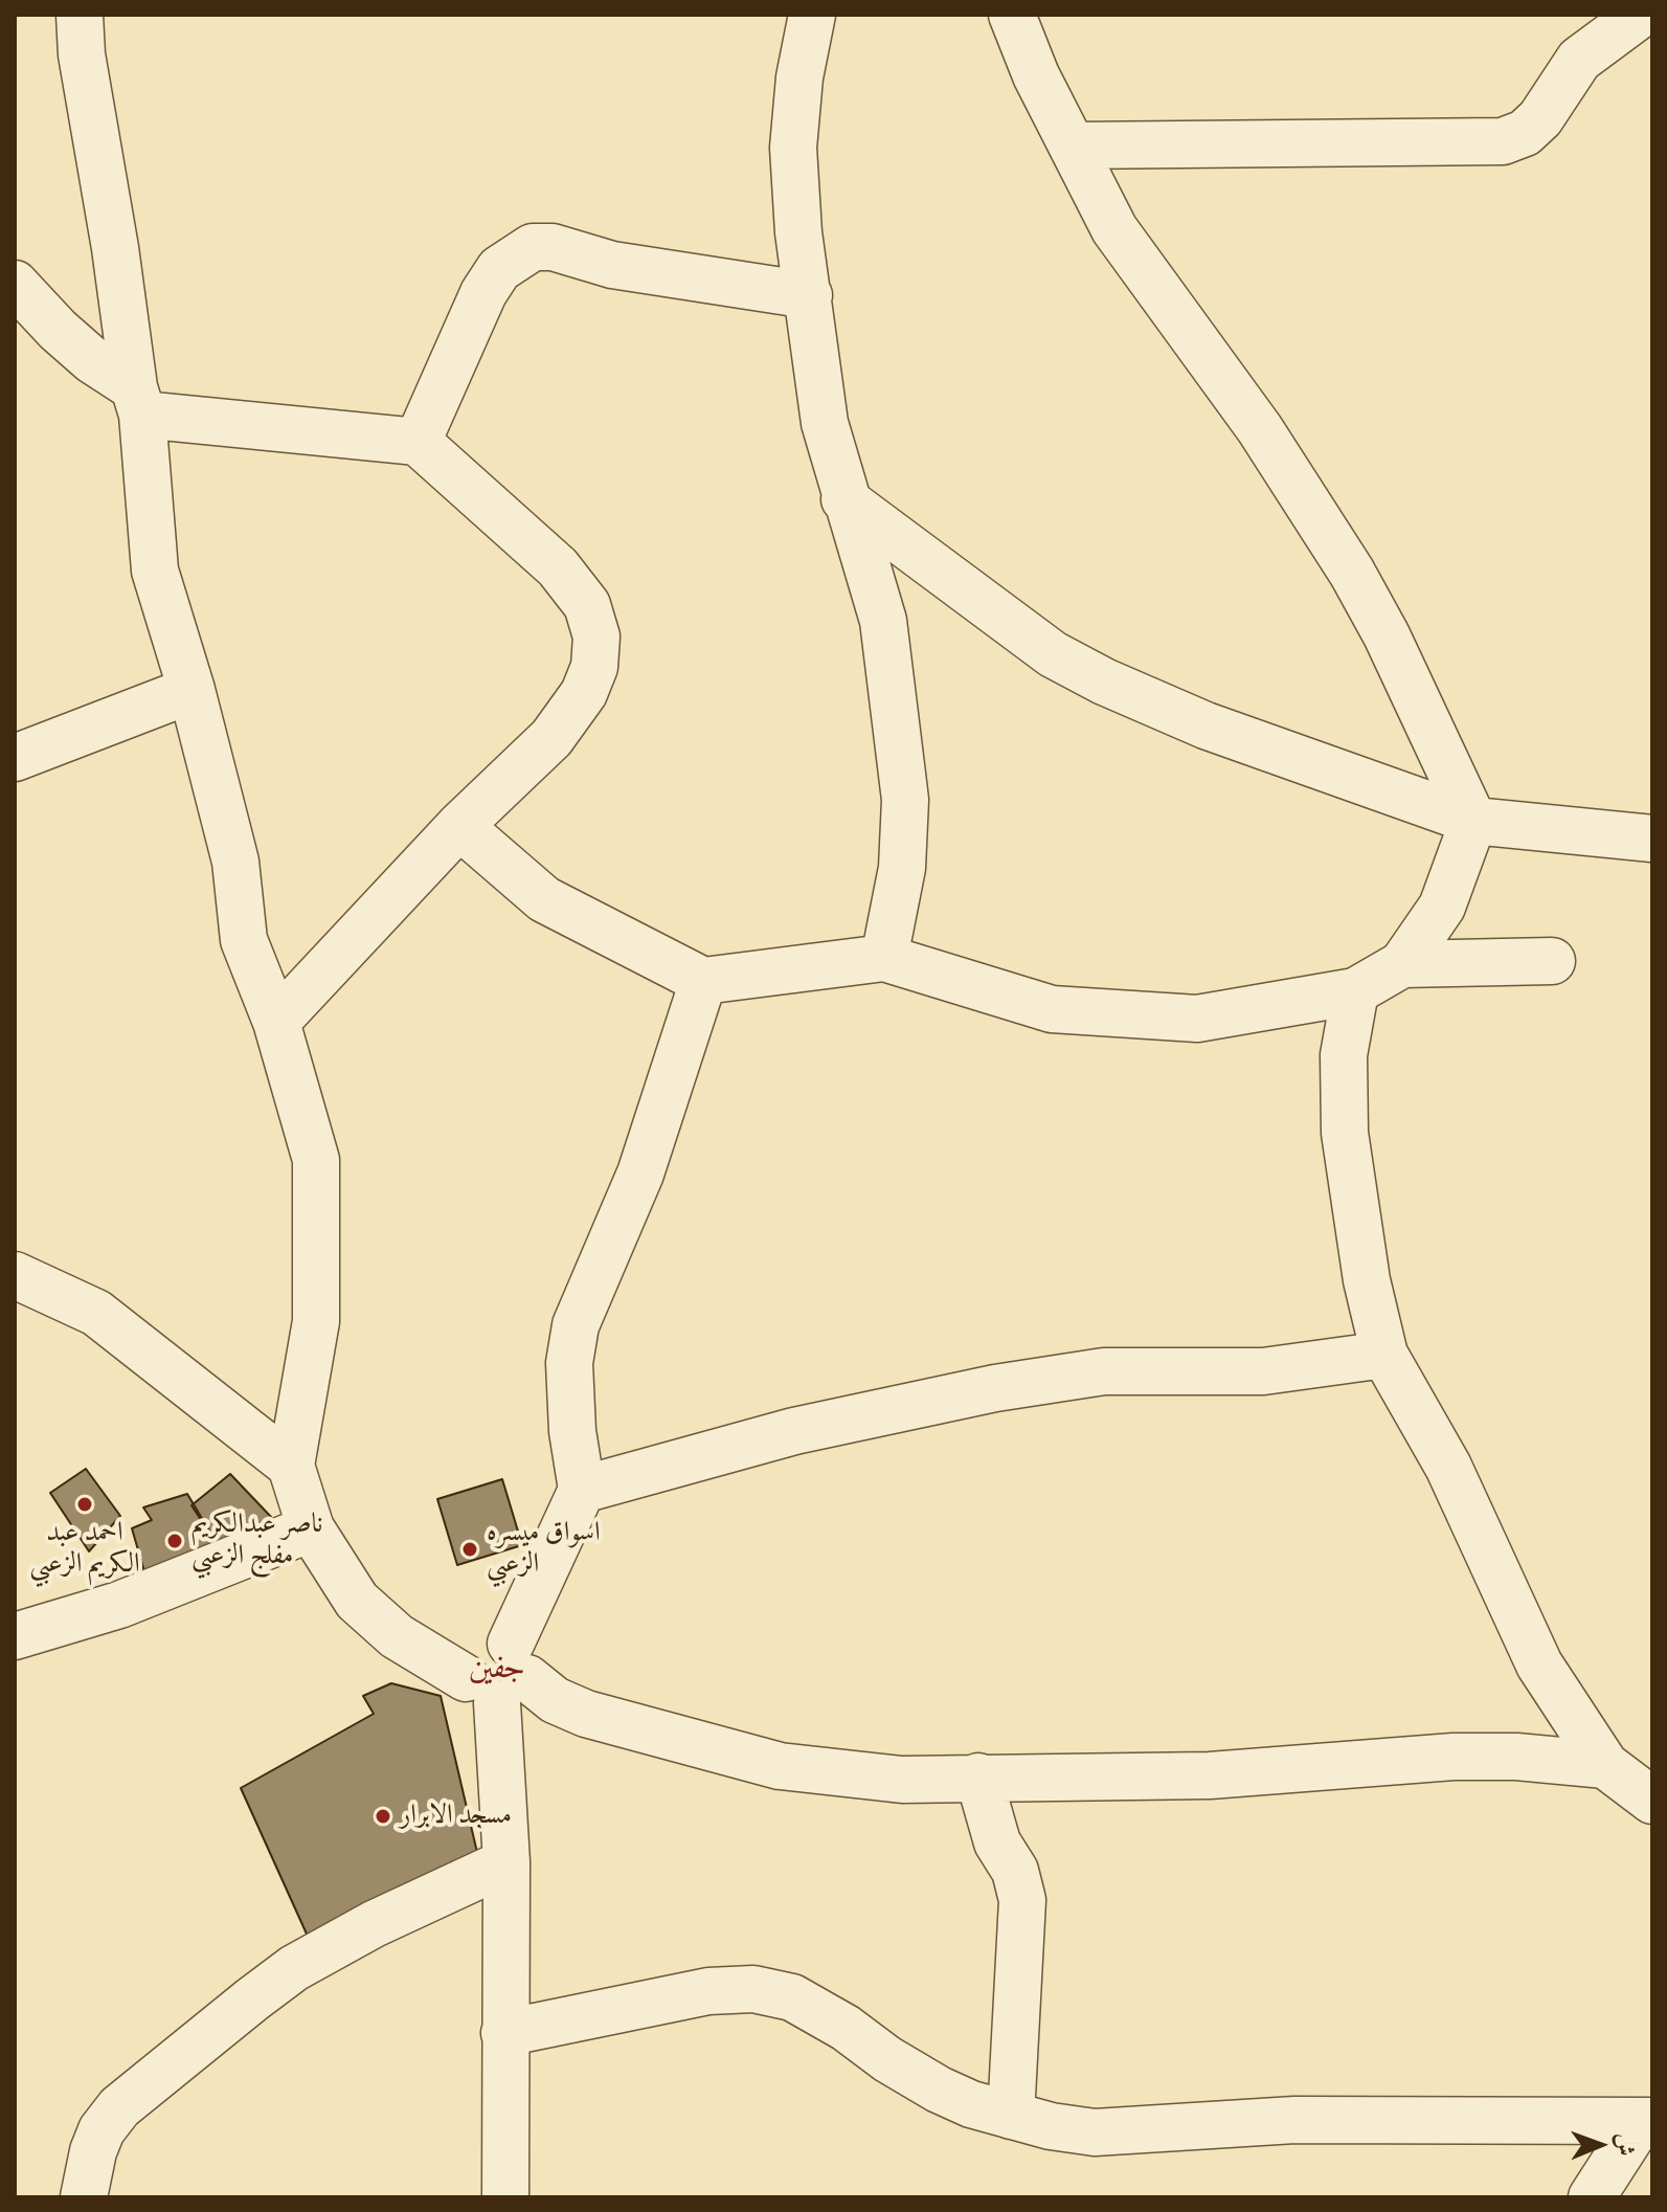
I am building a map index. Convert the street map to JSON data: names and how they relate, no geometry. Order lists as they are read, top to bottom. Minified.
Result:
{"districts":["جفين"],"places":["احمد عبد الكريم الزعبي","ناصر عبدالكريم مفلج الزعبي","اسواق ميسره الزعبي","مسجد الابرار"],"north":"right"}
